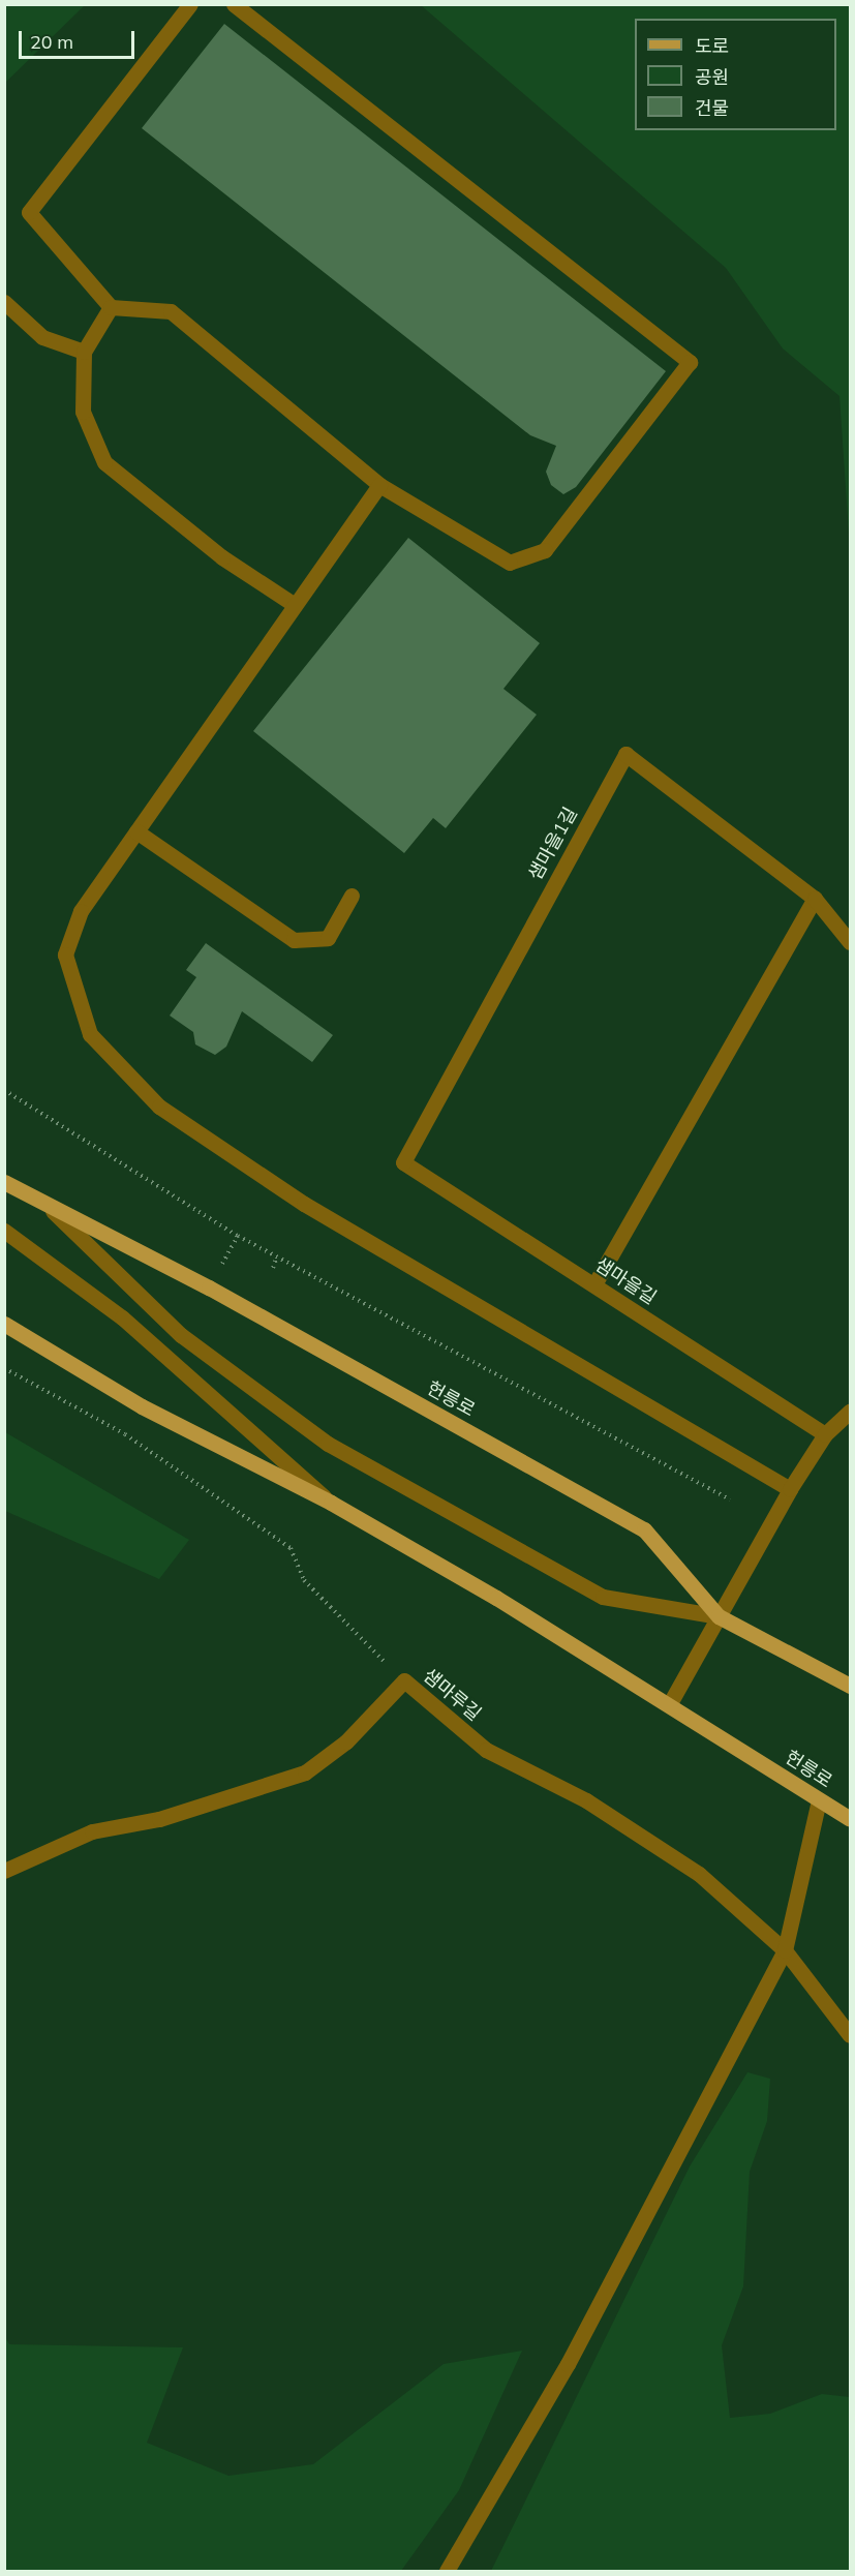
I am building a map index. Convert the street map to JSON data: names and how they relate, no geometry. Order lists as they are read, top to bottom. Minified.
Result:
{"streets":{"main road":["헌릉로"],"street":["샘마을1길","샘마을길","샘마루길"]},"crossings":[["샘마을1길","샘마을길"]],"legend":["도로","공원","건물"],"scale_bar":"20 m"}
